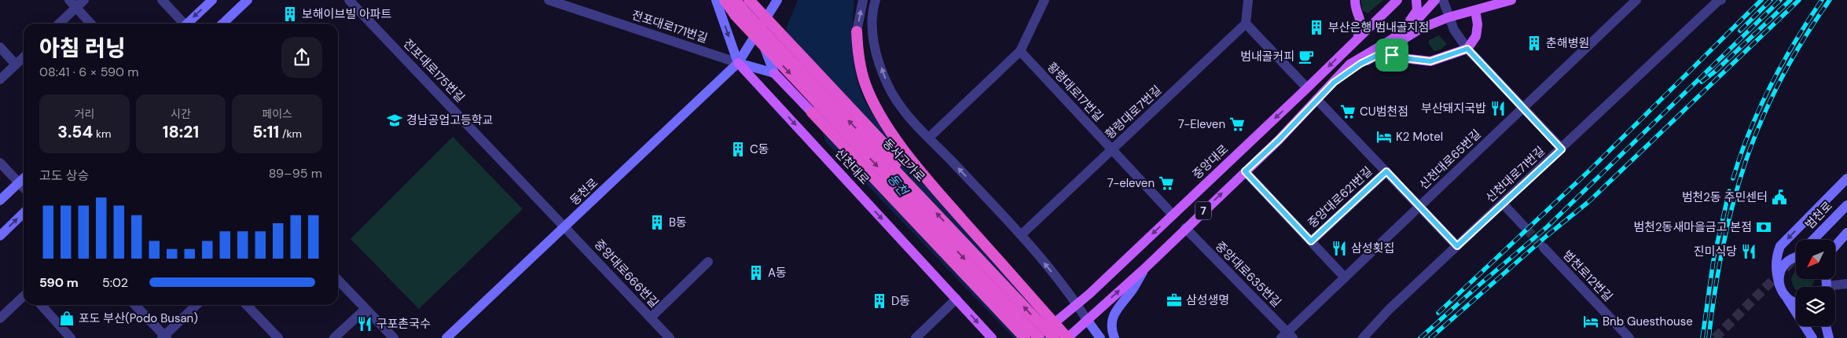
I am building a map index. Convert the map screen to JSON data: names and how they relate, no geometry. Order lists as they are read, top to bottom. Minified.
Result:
{"streets":{"highway":["동서고가로"],"main road":["중앙대로","신천대로","동천로","7","범천로"],"street":["전포대로171번길","전포대로175번길","황령대로17번길","황령대로7번길","신천대로65번길","신천대로71번길","중앙대로621번길","중앙대로666번길","중앙대로635번길","범천로12번길"]},"crossings":[["전포대로171번길","신천대로"],["전포대로171번길","동천로"],["전포대로175번길","동천로"],["전포대로175번길","중앙대로666번길"],["황령대로17번길","황령대로7번길"],["황령대로17번길","중앙대로"],["신천대로65번길","중앙대로621번길"],["신천대로65번길","중앙대로635번길"],["동서고가로","중앙대로"],["신천대로","동천로"],["신천대로71번길","중앙대로621번길"],["동천로","중앙대로666번길"],["중앙대로621번길","7"],["7","중앙대로635번길"]],"water":["동천"],"places":{"building":["보해이브빌 아파트","부산은행 범내골지점","춘해병원","C동","B동","A동","D동"],"cafe":["범내골커피"],"restaurant":["부산돼지국밥","삼성횟집","진미식당","구포촌국수"],"supermarket":["CU범천점","7-Eleven","7-eleven"],"school or university":["경남공업고등학교"],"hotel":["K2 Motel","Bnb Guesthouse"],"public building":["범천2동 주민센터"],"bank":["범천2동새마을금고 본점"],"office":["삼성생명"],"shop":["포도 부산(Podo Busan)"]},"north":"bottom left","page":{"heading":["아침 러닝","08:41 · 6 × 590 m"],"stats":[["거리","3.54 km"],["시간","18:21"],["페이스","5:11 /km"]],"chart":["고도 상승","89–95 m"],"list":[{"name":"590 m","note":"5:02"}]}}
